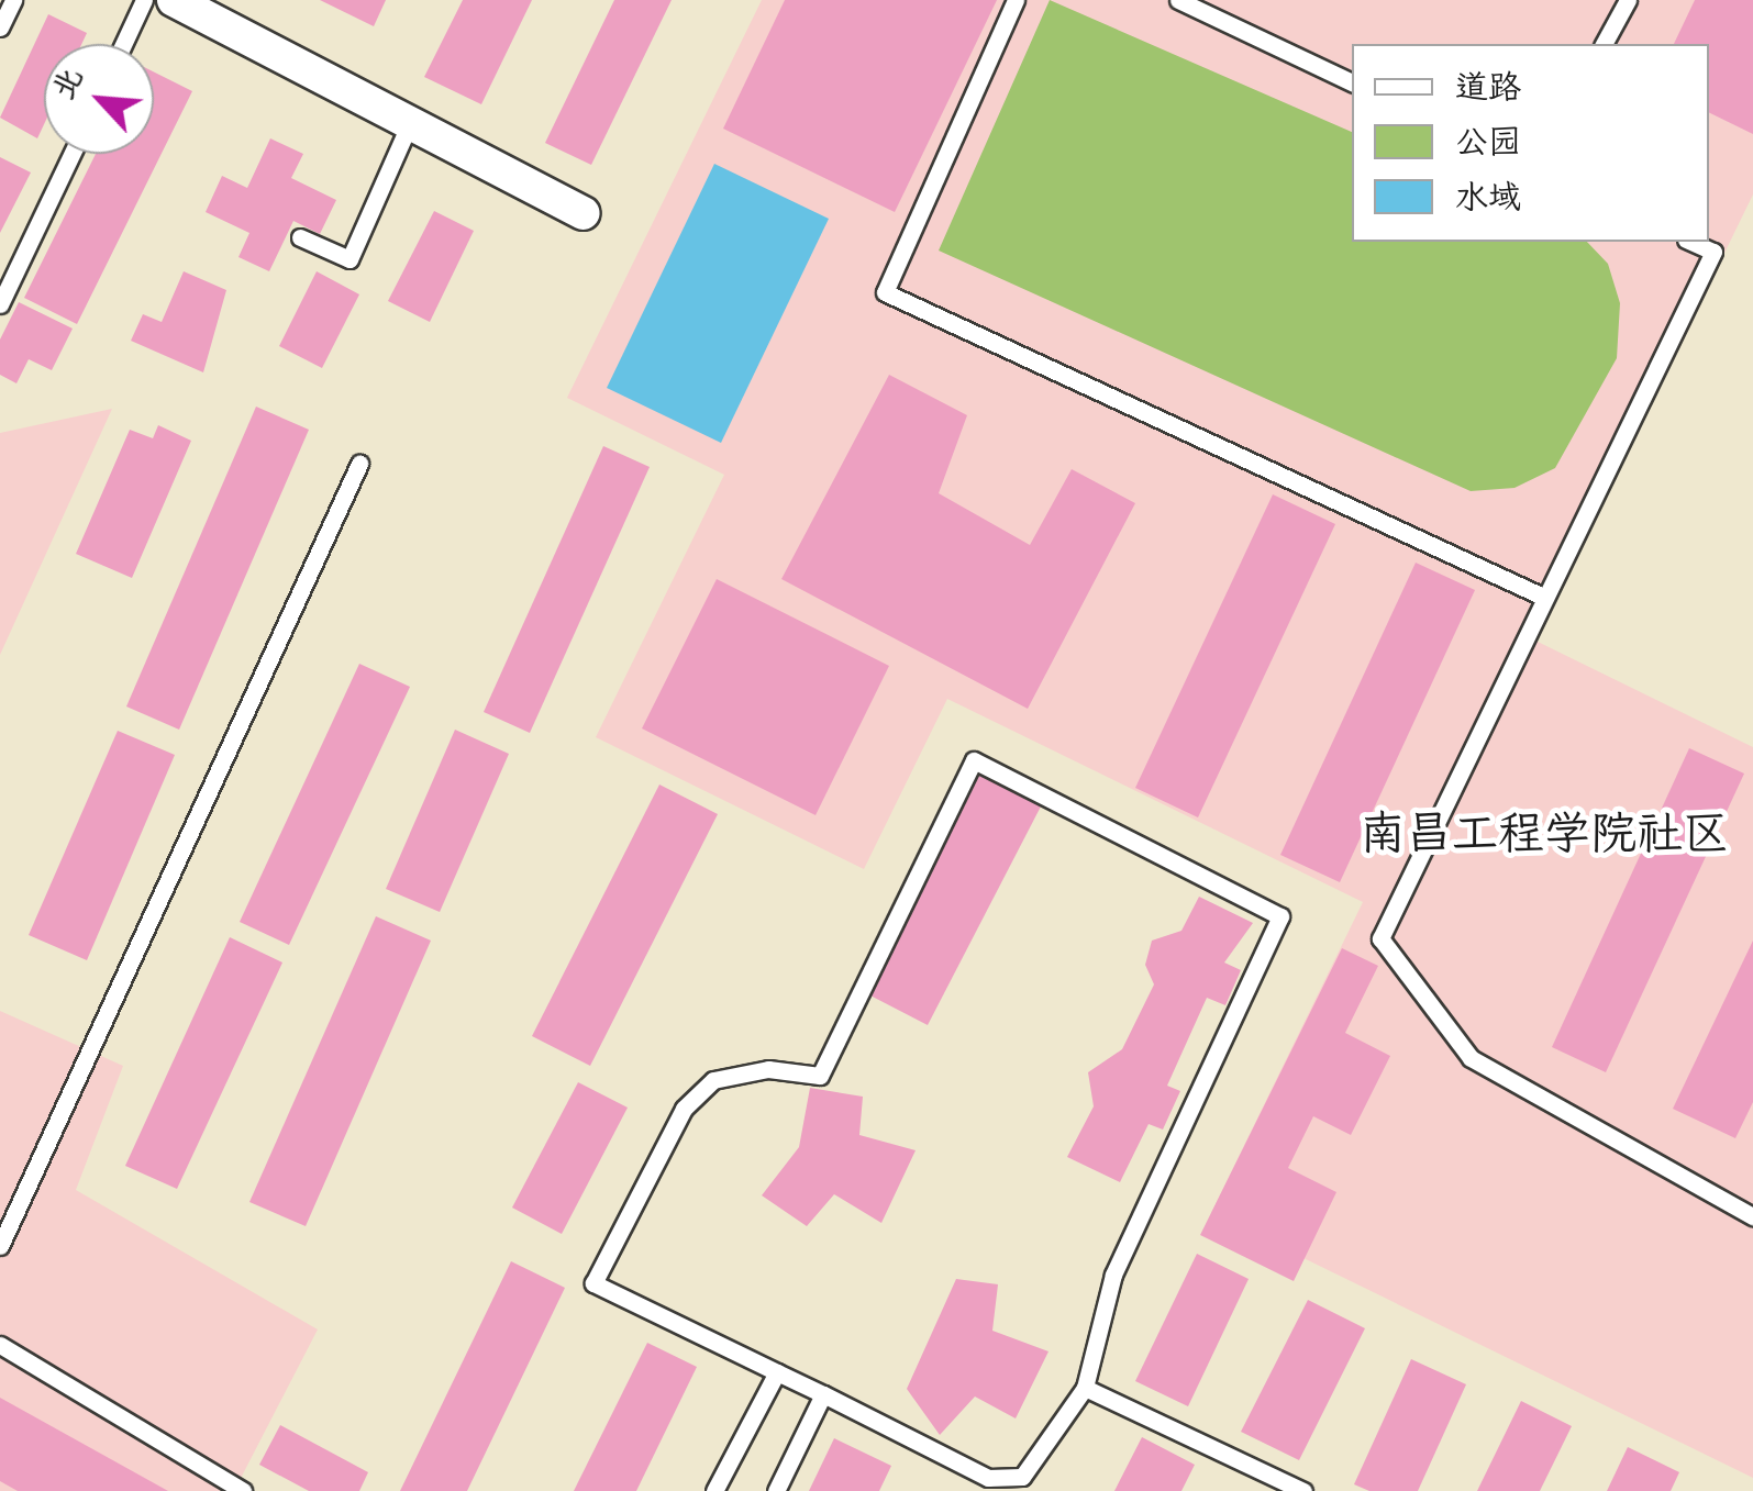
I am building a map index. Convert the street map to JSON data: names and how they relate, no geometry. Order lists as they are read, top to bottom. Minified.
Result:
{"districts":["南昌工程学院社区"],"legend":["道路","公园","水域"],"north":"top left"}
